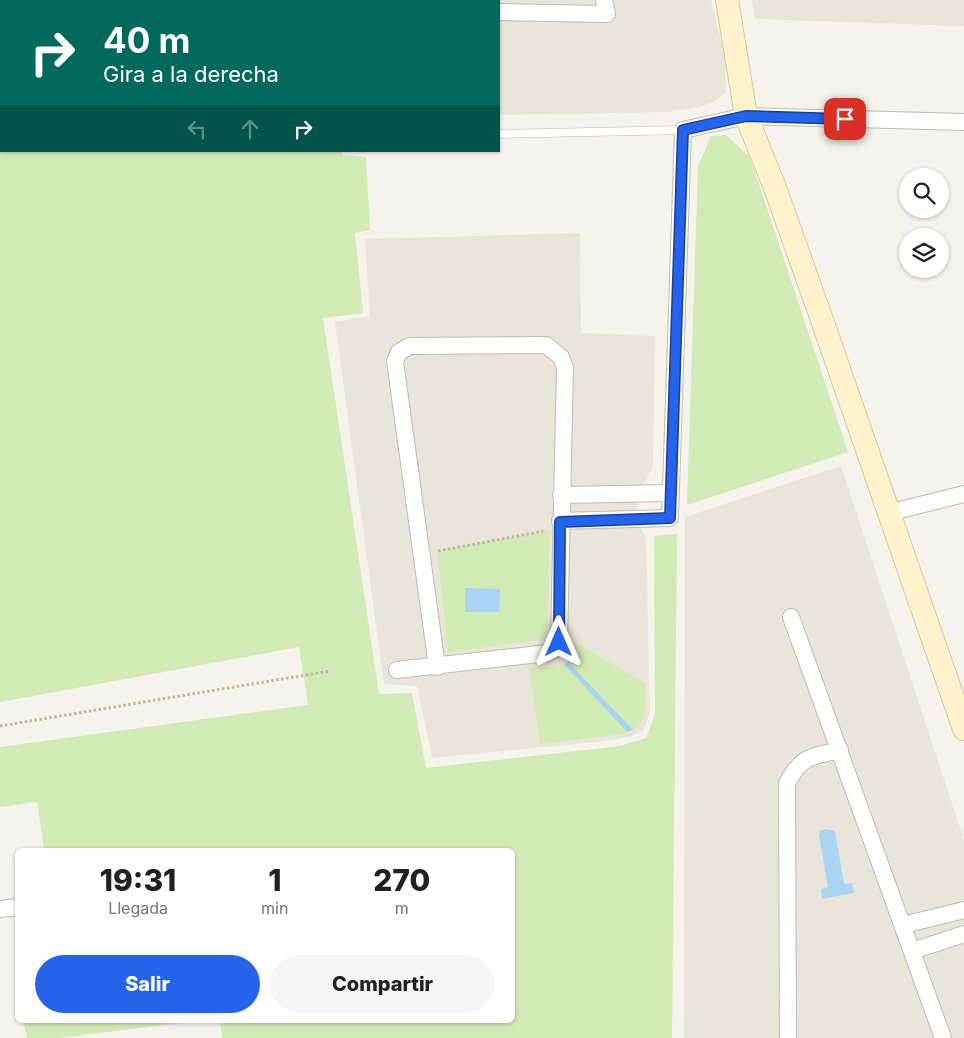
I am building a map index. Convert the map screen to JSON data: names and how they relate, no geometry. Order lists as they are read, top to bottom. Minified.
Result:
{"page":{"turn":["40 m","Gira a la derecha"],"eta":["19:31","Llegada","1","min","270","m"],"buttons":["Salir","Compartir"]}}
